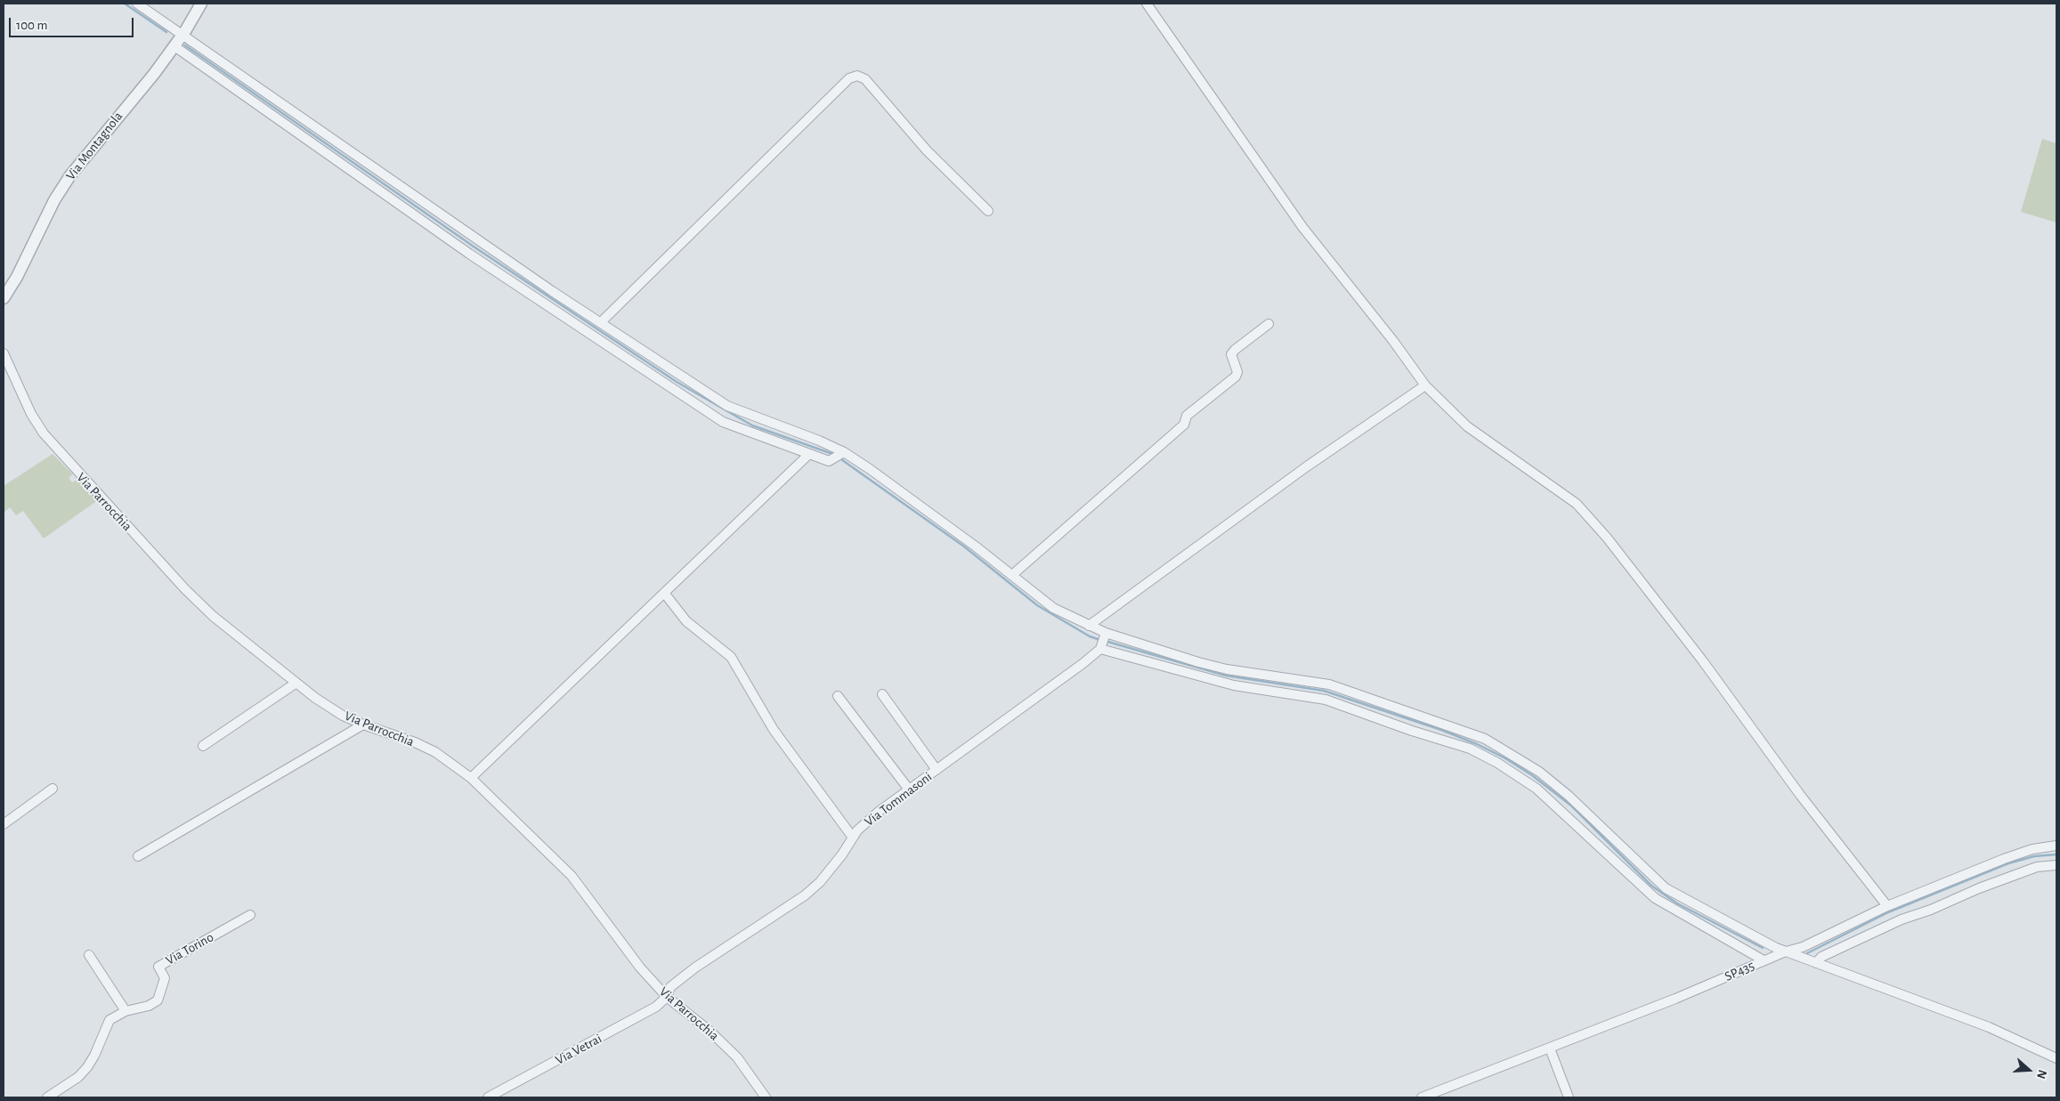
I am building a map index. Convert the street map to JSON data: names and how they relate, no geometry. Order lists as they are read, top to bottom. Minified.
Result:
{"streets":{"street":["Via Montagnola","Via Parrocchia","Via Tommasoni","Via Torino","SP435","Via Vetrai"]},"crossings":[["Via Parrocchia","Via Tommasoni"],["Via Parrocchia","Via Vetrai"],["Via Tommasoni","Via Vetrai"]],"scale_bar":"100 m","north":"right"}
